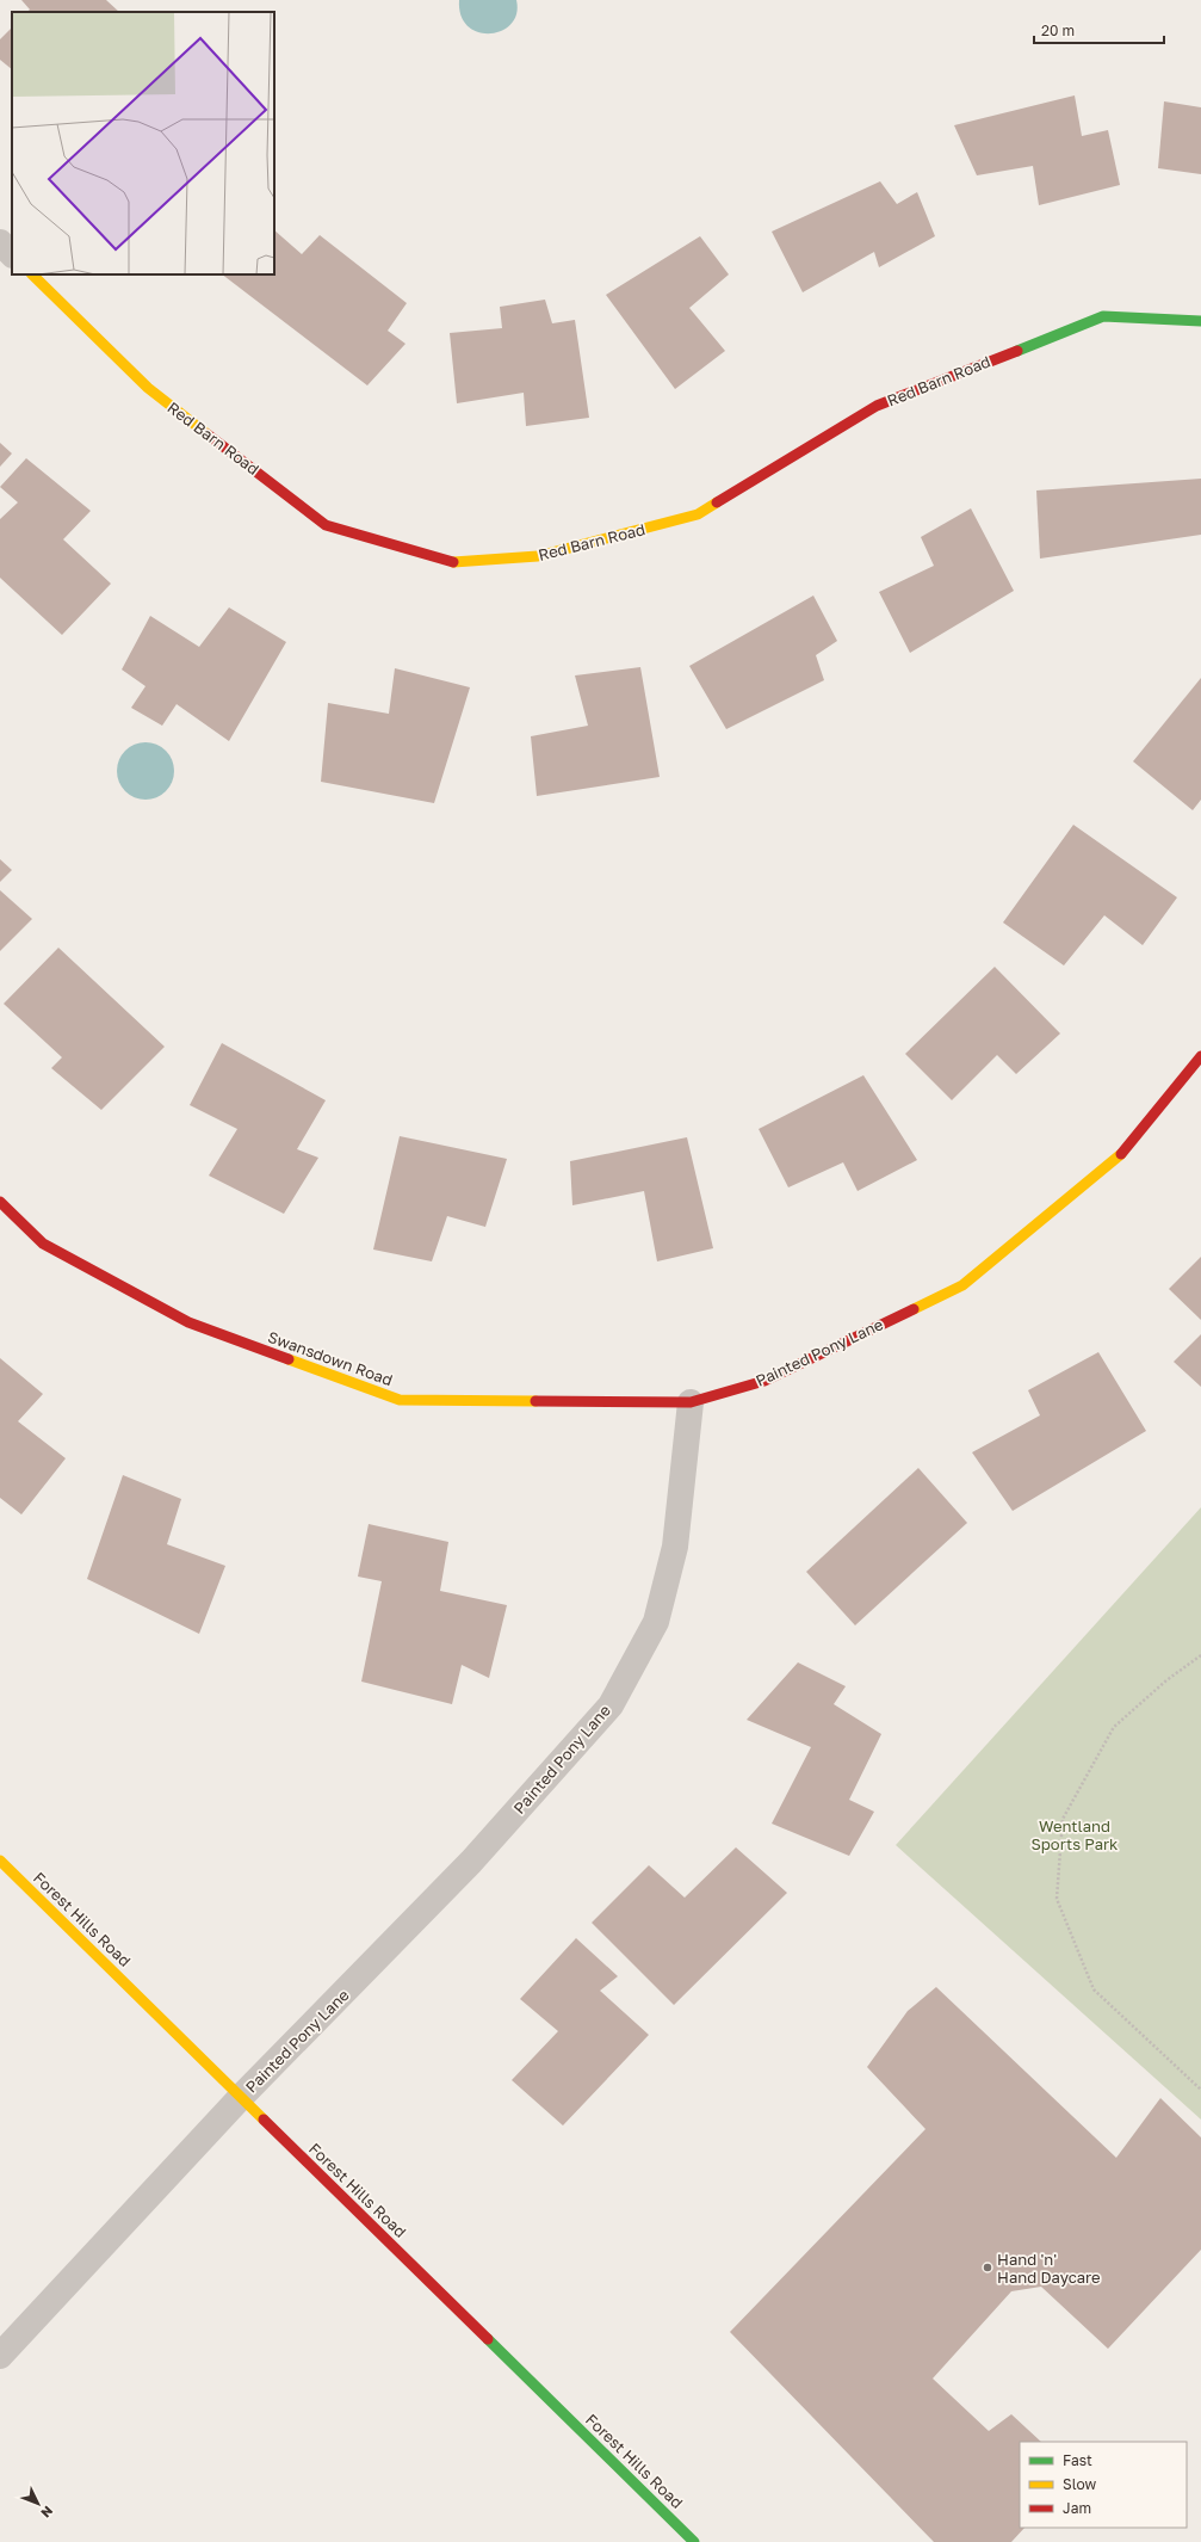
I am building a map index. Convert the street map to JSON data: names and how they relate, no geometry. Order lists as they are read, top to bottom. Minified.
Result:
{"streets":{"street":["Red Barn Road","Painted Pony Lane","Swansdown Road","Forest Hills Road"]},"crossings":[["Painted Pony Lane","Swansdown Road"],["Painted Pony Lane","Forest Hills Road"]],"parks":["Wentland Sports Park"],"places":["Hand 'n' Hand Daycare"],"legend":["Fast","Slow","Jam"],"scale_bar":"20 m","north":"bottom right"}
